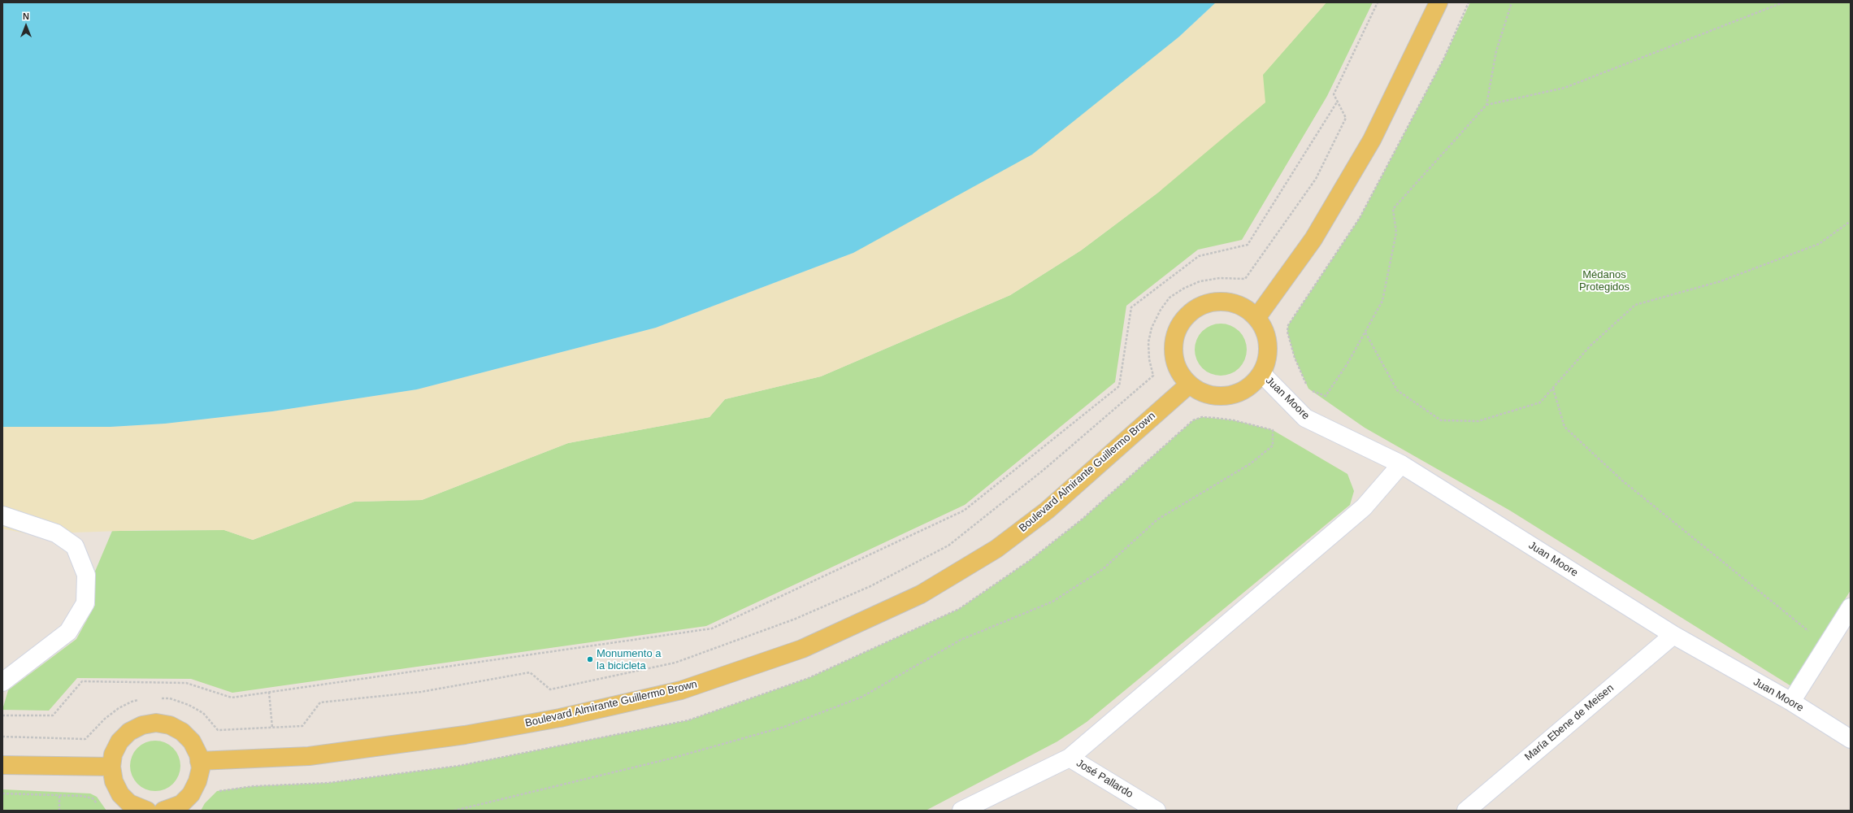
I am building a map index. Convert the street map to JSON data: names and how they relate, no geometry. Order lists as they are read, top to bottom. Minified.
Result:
{"streets":{"main road":["Boulevard Almirante Guillermo Brown"],"street":["Juan Moore","María Ebene de Meisen","José Pallardo"]},"crossings":[["Juan Moore","Boulevard Almirante Guillermo Brown"],["Juan Moore","María Ebene de Meisen"]],"parks":["Médanos Protegidos"],"places":["Monumento a la bicicleta"],"north":"top"}
